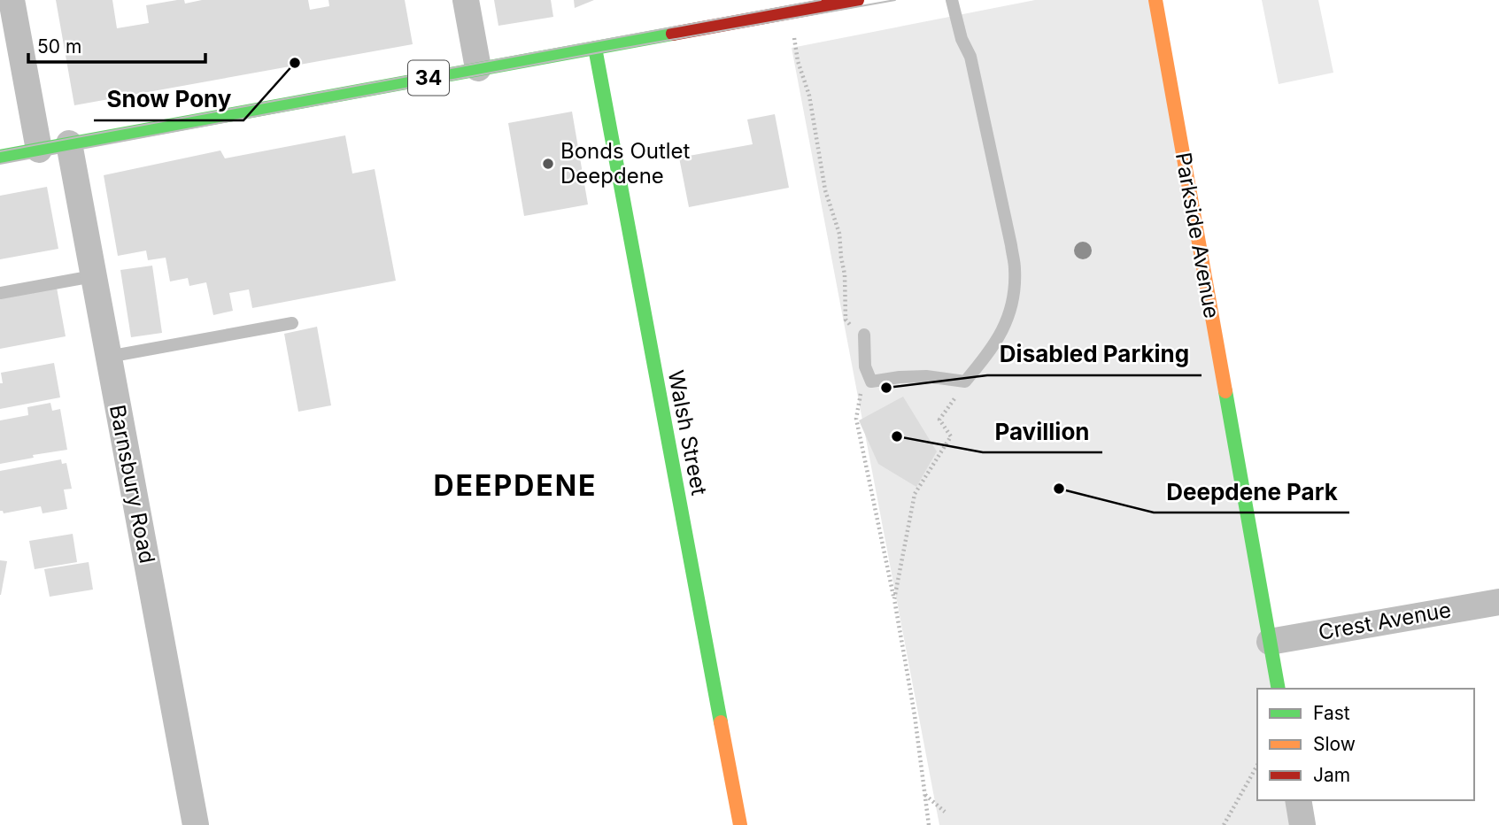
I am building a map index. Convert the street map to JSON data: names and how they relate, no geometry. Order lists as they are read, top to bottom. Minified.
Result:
{"streets":{"street":["34","Parkside Avenue","Walsh Street","Barnsbury Road","Crest Avenue"]},"crossings":[["34","Walsh Street"],["34","Barnsbury Road"],["Parkside Avenue","Crest Avenue"]],"districts":["DEEPDENE"],"places":["Snow Pony","Bonds Outlet Deepdene","Disabled Parking","Pavillion","Deepdene Park"],"legend":["Fast","Slow","Jam"],"scale_bar":"50 m"}
